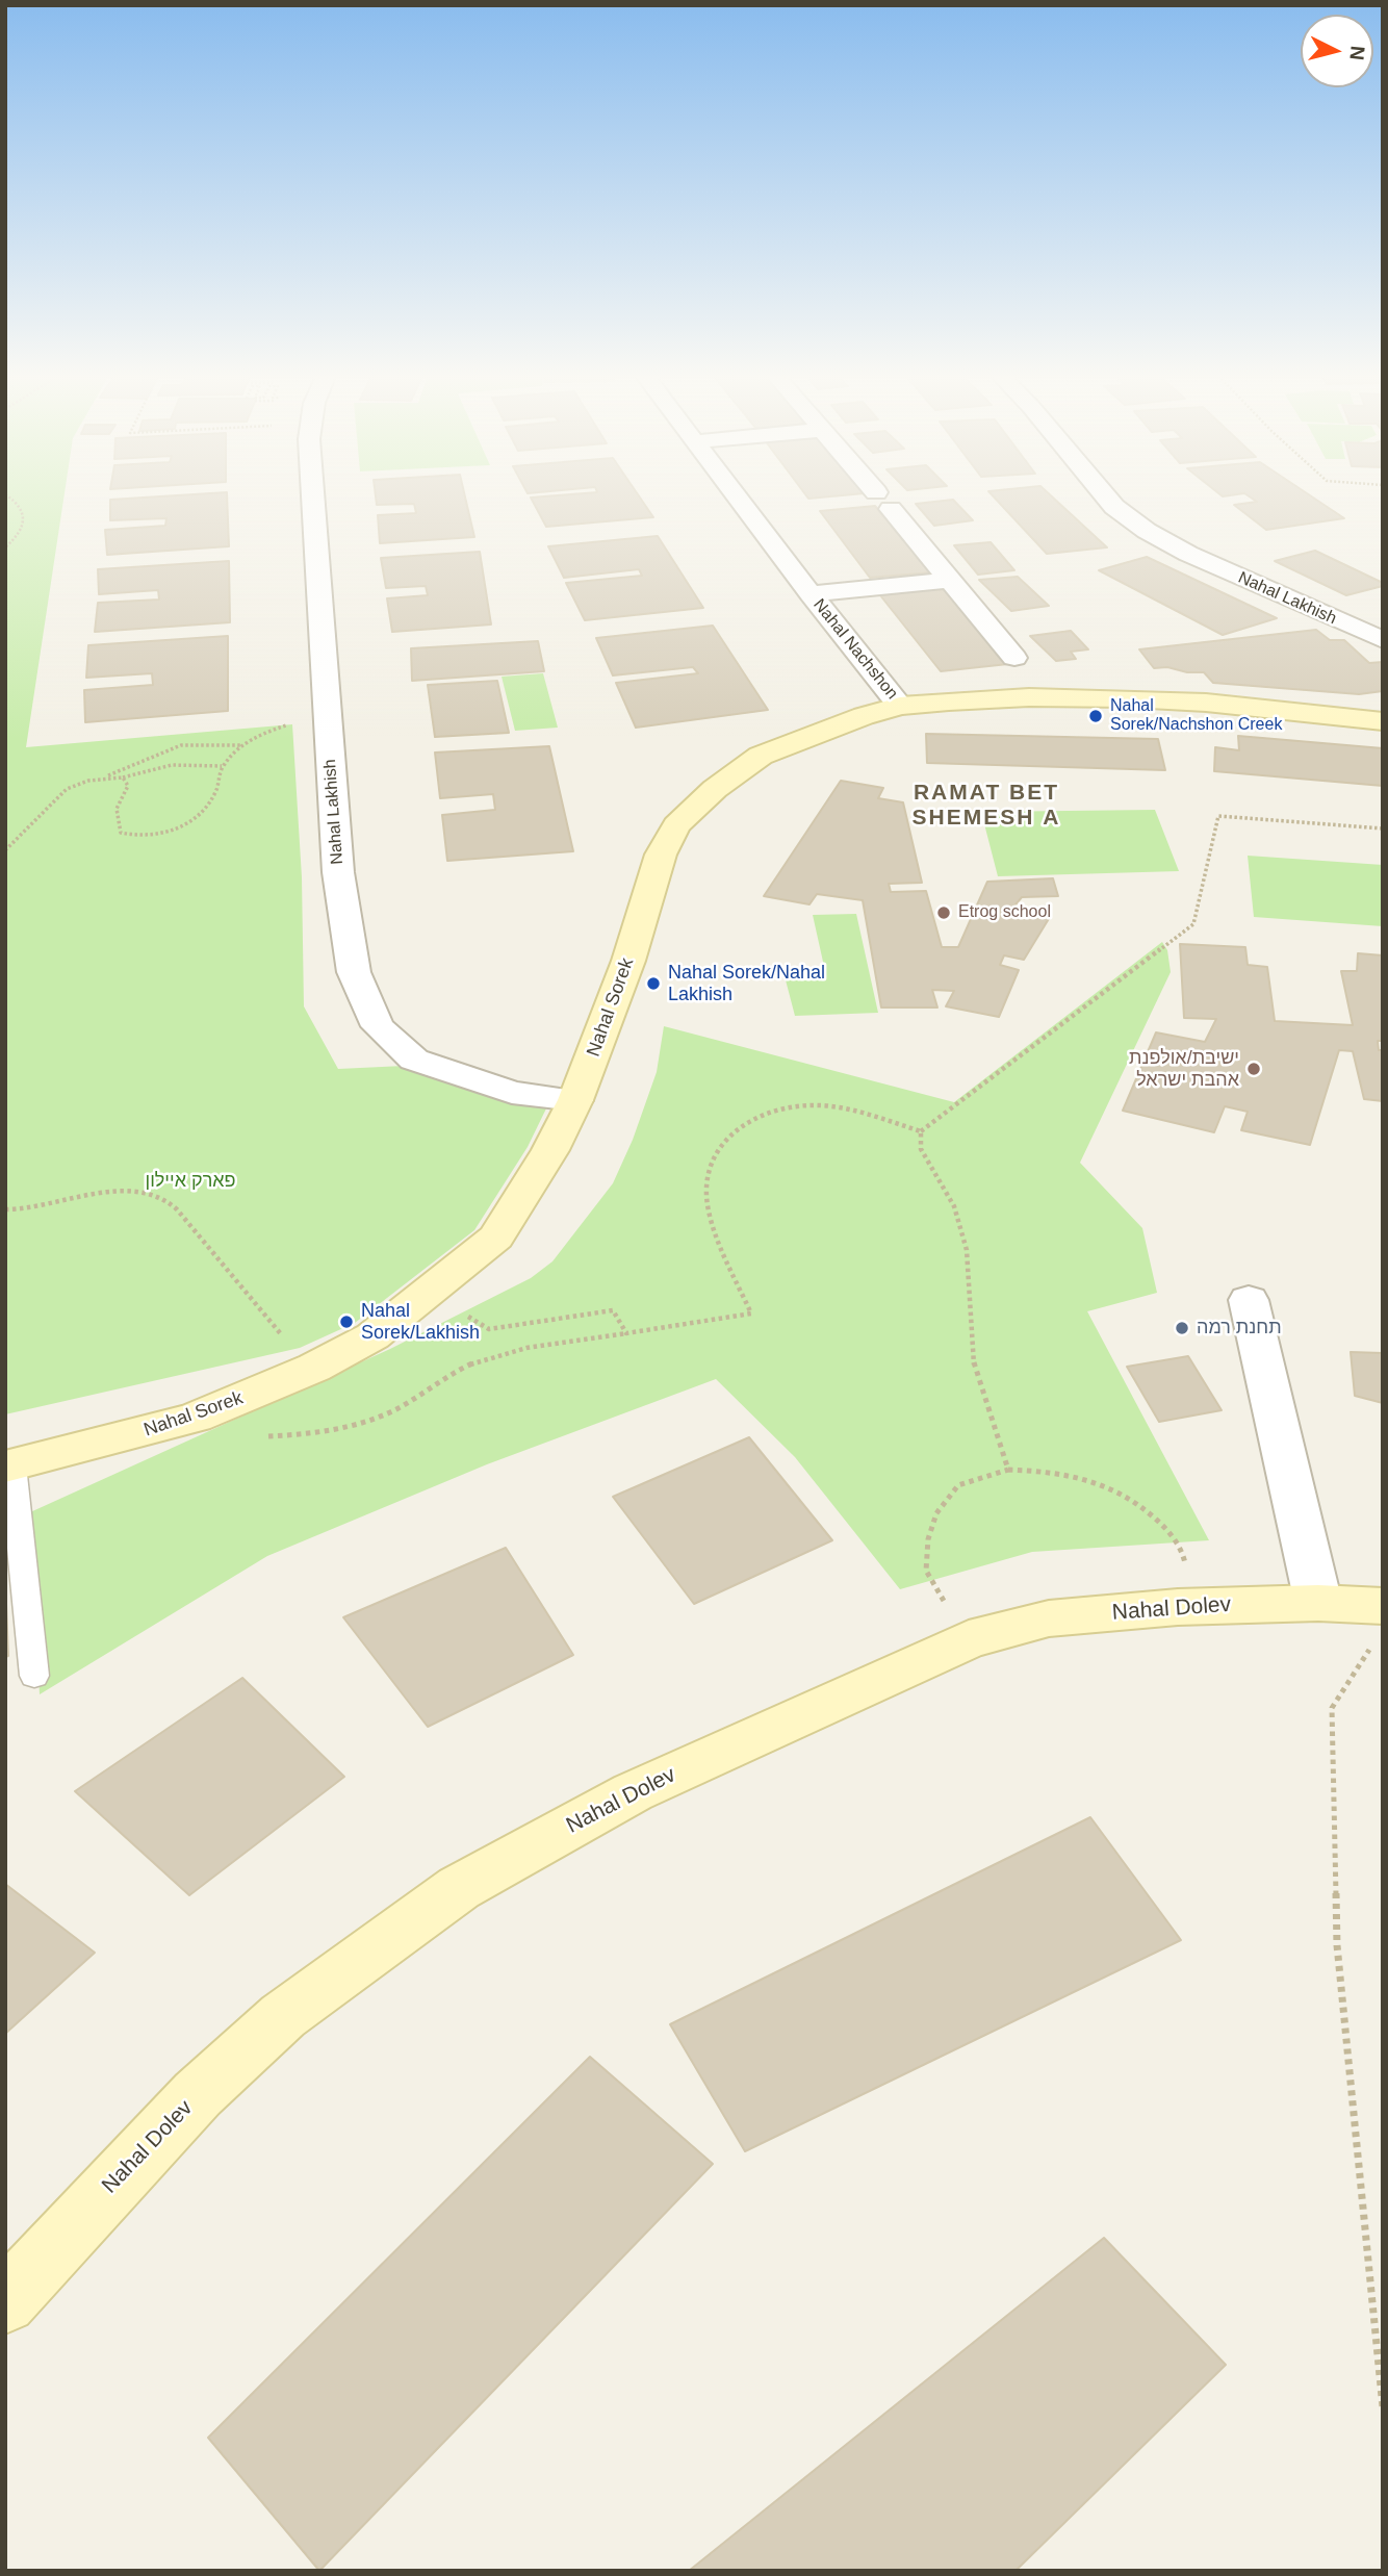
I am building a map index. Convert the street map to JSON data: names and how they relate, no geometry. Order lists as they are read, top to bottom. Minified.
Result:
{"streets":{"street":["Nahal Lakhish","Nahal Nachshon","Nahal Sorek","Nahal Dolev"]},"crossings":[["Nahal Lakhish","Nahal Sorek"],["Nahal Nachshon","Nahal Sorek"]],"districts":["RAMAT BET SHEMESH A"],"parks":["פארק איילון"],"places":["Nahal Sorek/Nachshon Creek","Etrog school","Nahal Sorek/Nahal Lakhish","ישיבת/אולפנת אהבת ישראל","Nahal Sorek/Lakhish","תחנת רמה"],"north":"right"}
